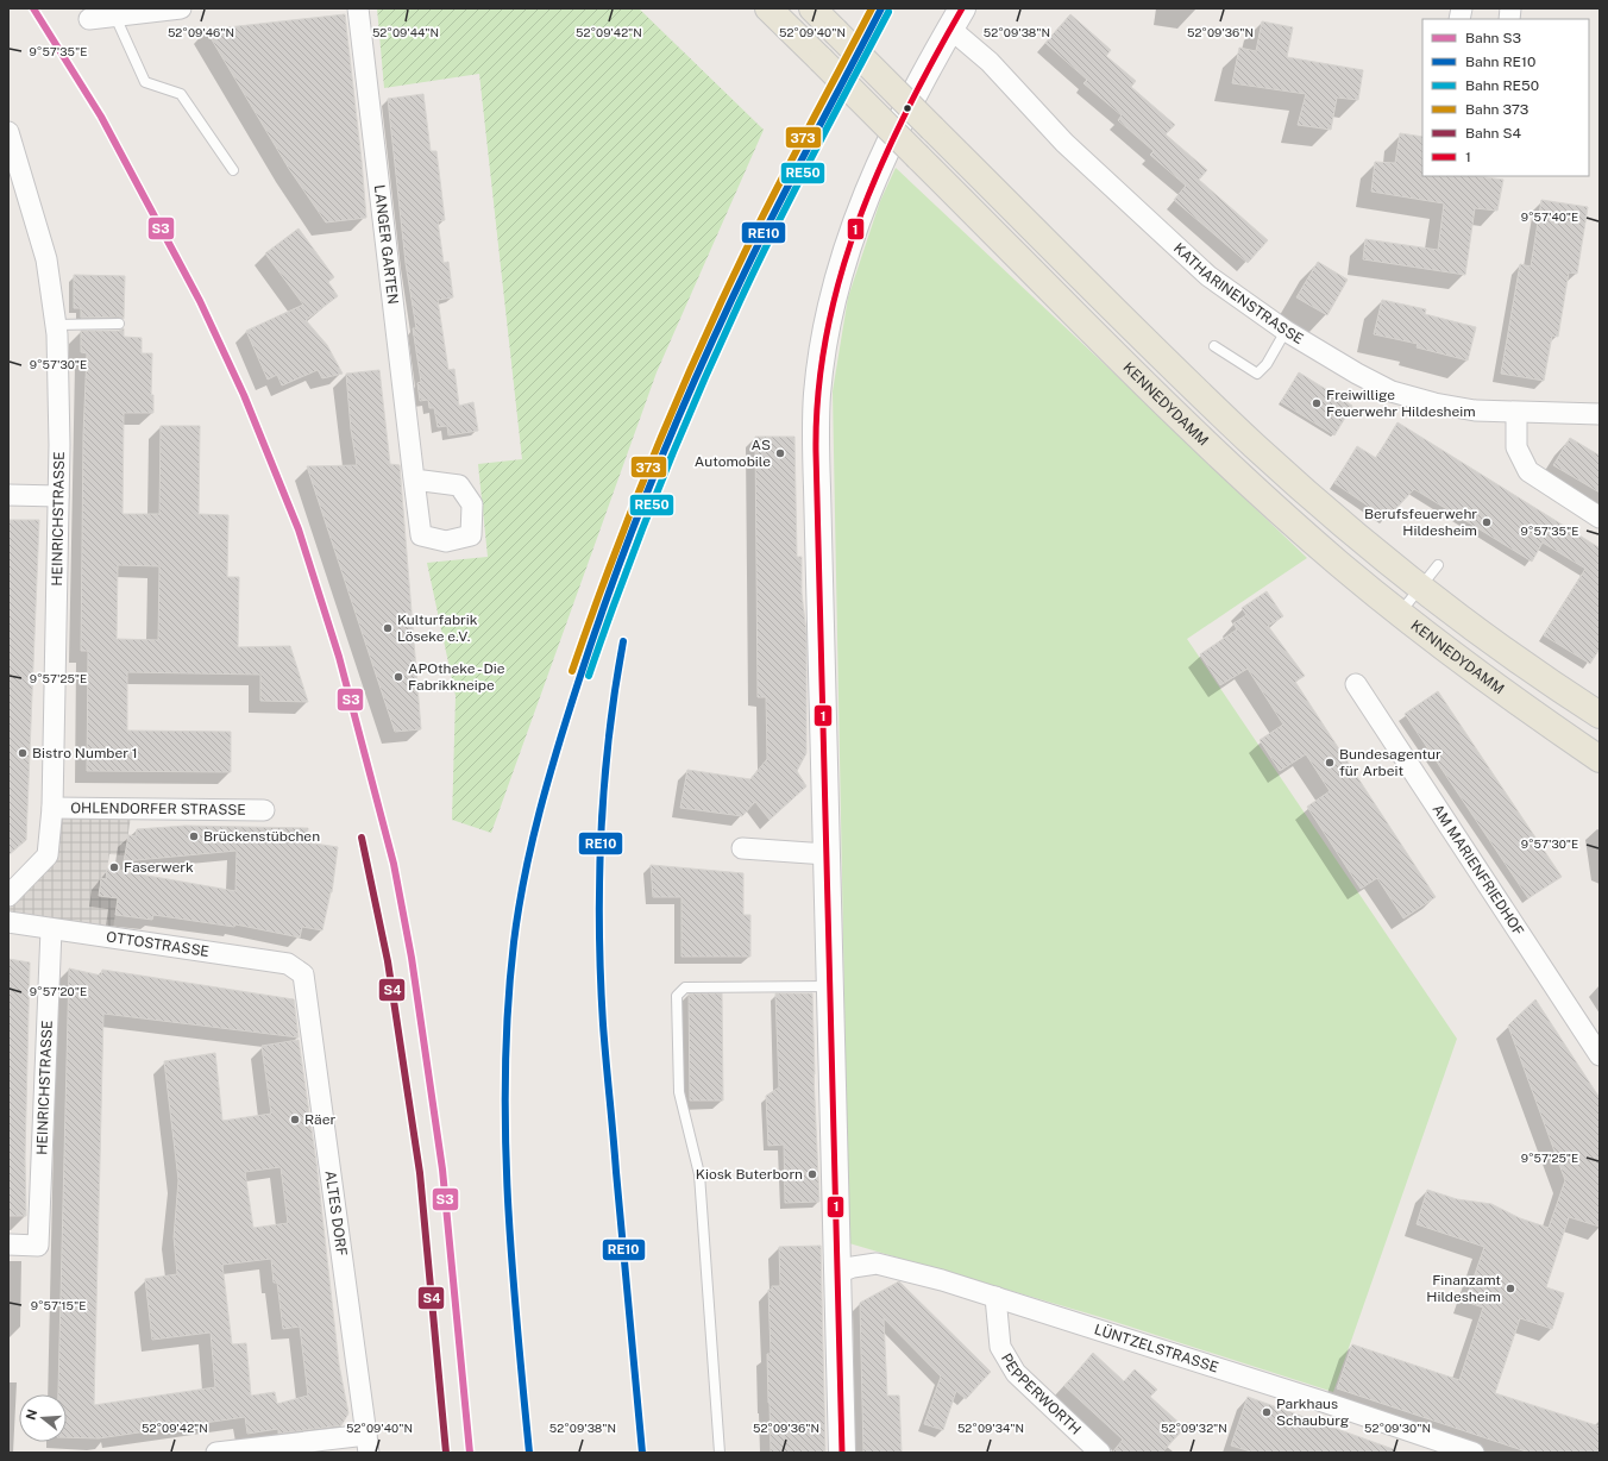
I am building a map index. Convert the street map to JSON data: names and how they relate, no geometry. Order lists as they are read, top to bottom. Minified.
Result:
{"streets":{"main road":["KENNEDYDAMM"],"street":["LANGER GARTEN","KATHARINENSTRASSE","HEINRICHSTRASSE","OHLENDORFER STRASSE","AM MARIENFRIEDHOF","OTTOSTRASSE","ALTES DORF","LÜNTZELSTRASSE","PEPPERWORTH"]},"crossings":[["HEINRICHSTRASSE","OHLENDORFER STRASSE"],["HEINRICHSTRASSE","OTTOSTRASSE"],["OTTOSTRASSE","ALTES DORF"],["LÜNTZELSTRASSE","PEPPERWORTH"]],"places":["Freiwillige Feuerwehr Hildesheim","AS Automobile","Berufsfeuerwehr Hildesheim","Kulturfabrik Löseke e.V.","APOtheke - Die Fabrikkneipe","Bistro Number 1","Bundesagentur für Arbeit","Brückenstübchen","Faserwerk","Räer","Kiosk Buterborn","Finanzamt Hildesheim","Parkhaus Schauburg"],"lines":["rail line S3","rail line RE10","rail line 373","transit line 1","rail line RE50","rail line S4"],"legend":["Bahn S3","Bahn RE10","Bahn RE50","Bahn 373","Bahn S4","1"],"north":"left","coordinates":["52°09'46\"N","52°09'44\"N","52°09'42\"N","52°09'40\"N","52°09'38\"N","52°09'36\"N","9°57'35\"E","9°57'40\"E","9°57'30\"E","9°57'25\"E","9°57'20\"E","9°57'15\"E","52°09'34\"N","52°09'32\"N","52°09'30\"N"]}
